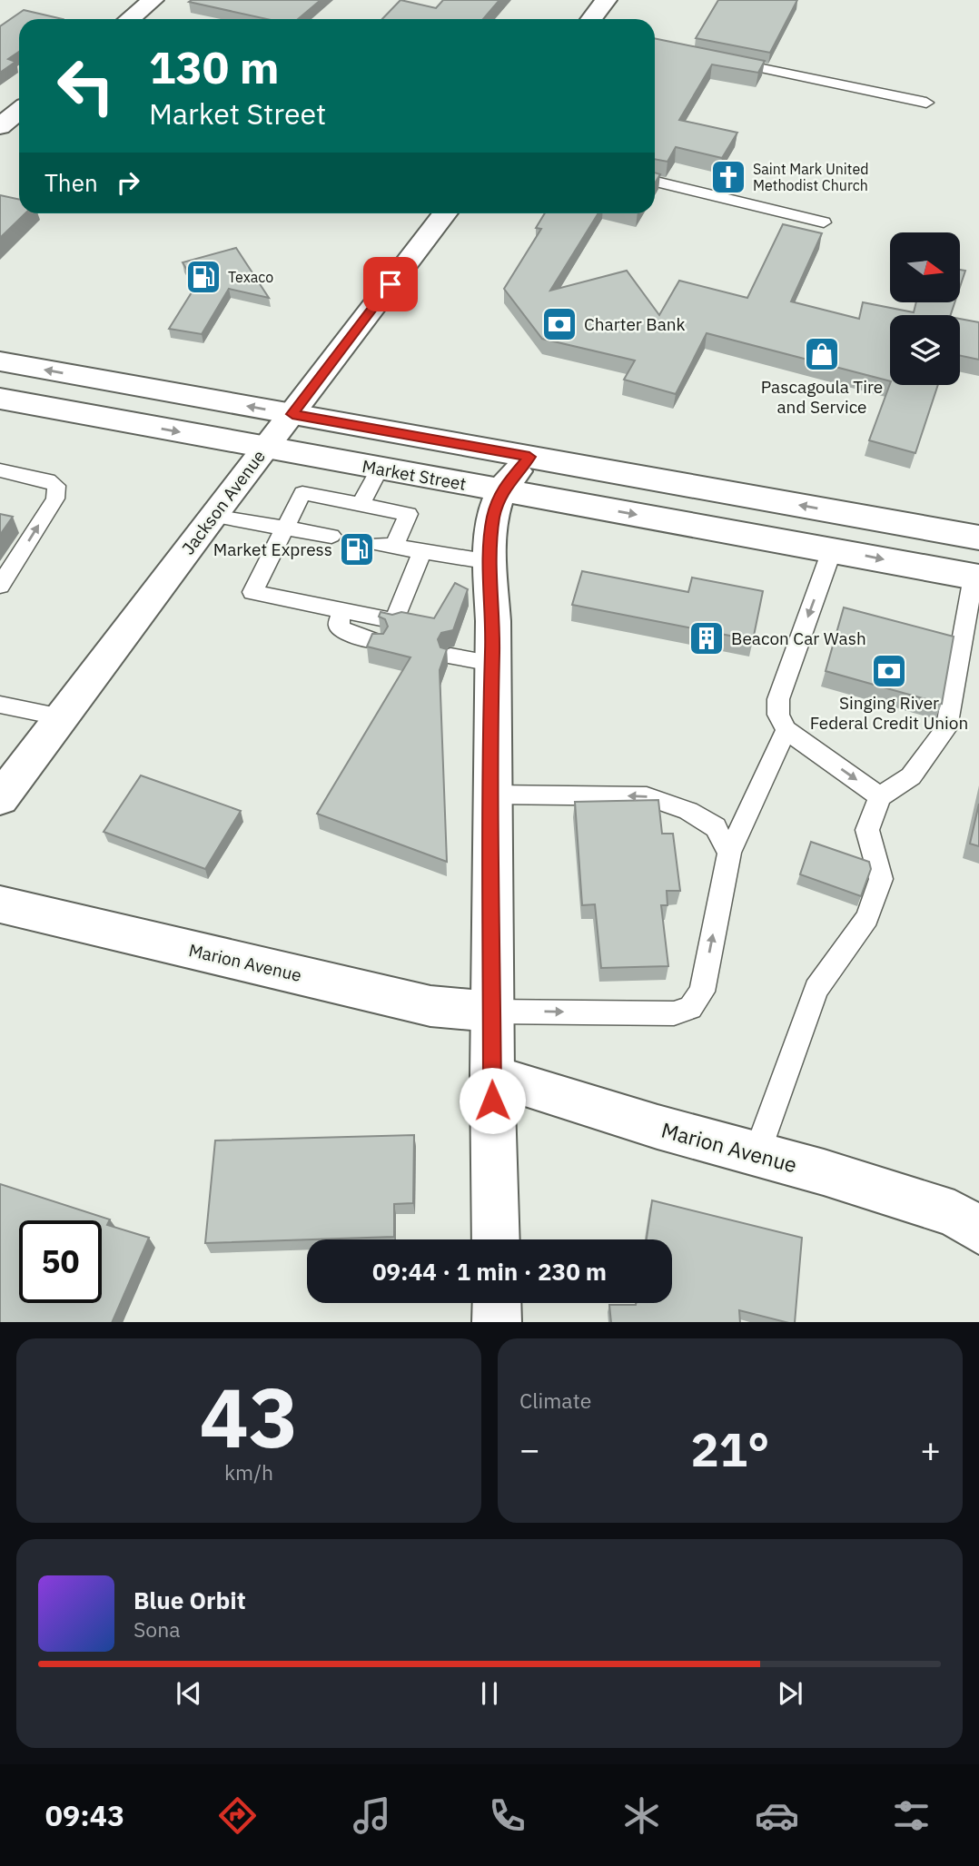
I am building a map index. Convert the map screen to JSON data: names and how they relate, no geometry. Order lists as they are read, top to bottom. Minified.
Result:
{"streets":{"main road":["Market Street","Jackson Avenue","Marion Avenue"]},"crossings":[["Market Street","Jackson Avenue"]],"places":{"church":["Saint Mark United Methodist Church"],"fuel station":["Texaco","Market Express"],"bank":["Charter Bank","Singing River Federal Credit Union"],"shop":["Pascagoula Tire and Service"],"building":["Beacon Car Wash"]},"north":"right","page":{"turn":["130 m","Market Street"],"then":"Then","limit":"50","trip":"09:44 · 1 min · 230 m","tile":[["43","km/h"],"Climate"],"heat":["−","21°","+"],"song":["Blue Orbit","Sona"],"tabs":"09:43"}}
